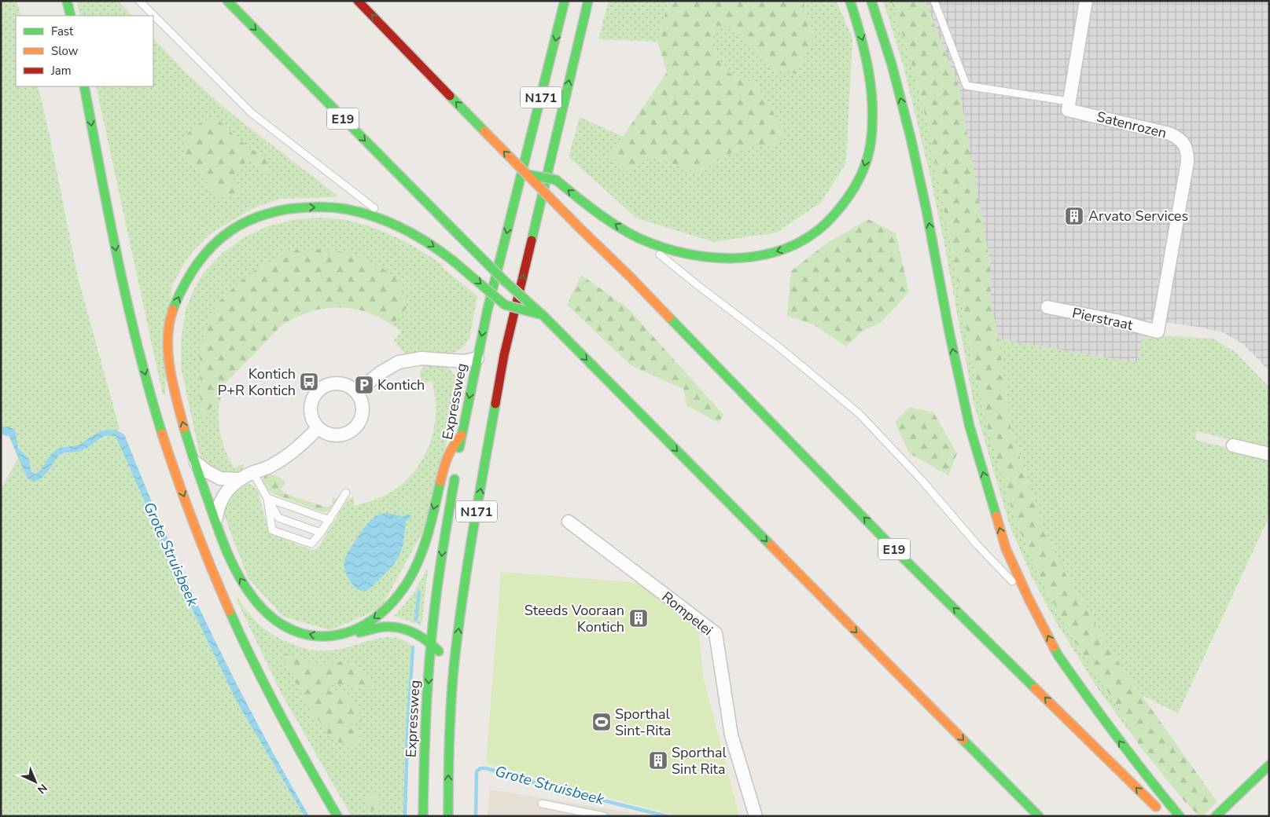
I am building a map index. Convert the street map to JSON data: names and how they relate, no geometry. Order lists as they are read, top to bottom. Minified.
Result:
{"streets":{"main road":["N171","E19","Expressweg"],"street":["Satenrozen","Pierstraat","Rompelei"]},"crossings":[["Satenrozen","Pierstraat"]],"water":["Grote Struisbeek"],"places":{"building":["Arvato Services","Steeds Vooraan Kontich","Sporthal Sint Rita"],"bus stop":["Kontich P+R Kontich"],"parking":["Kontich"],"sports":["Sporthal Sint-Rita"]},"legend":["Fast","Slow","Jam"],"north":"bottom right"}
